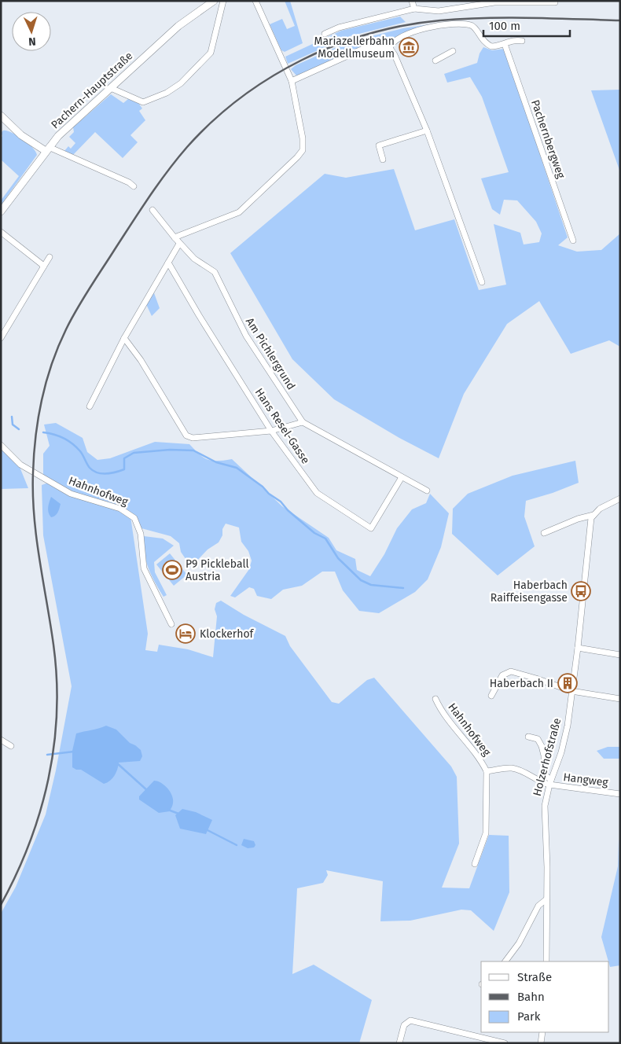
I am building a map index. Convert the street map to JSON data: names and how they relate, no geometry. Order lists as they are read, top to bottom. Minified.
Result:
{"streets":{"main road":["Pachern-Hauptstraße"],"street":["Pachernbergweg","Am Pichlergrund","Hans Resel-Gasse","Hahnhofweg","Holzerhofstraße","Hangweg"]},"crossings":[["Am Pichlergrund","Hans Resel-Gasse"],["Hahnhofweg","Holzerhofstraße"],["Hahnhofweg","Hangweg"],["Holzerhofstraße","Hangweg"]],"places":{"museum":["Mariazellerbahn Modellmuseum"],"sports":["P9 Pickleball Austria"],"bus stop":["Haberbach Raiffeisengasse"],"hotel":["Klockerhof"],"building":["Haberbach II"]},"legend":["Straße","Bahn","Park"],"scale_bar":"100 m","north":"bottom"}
